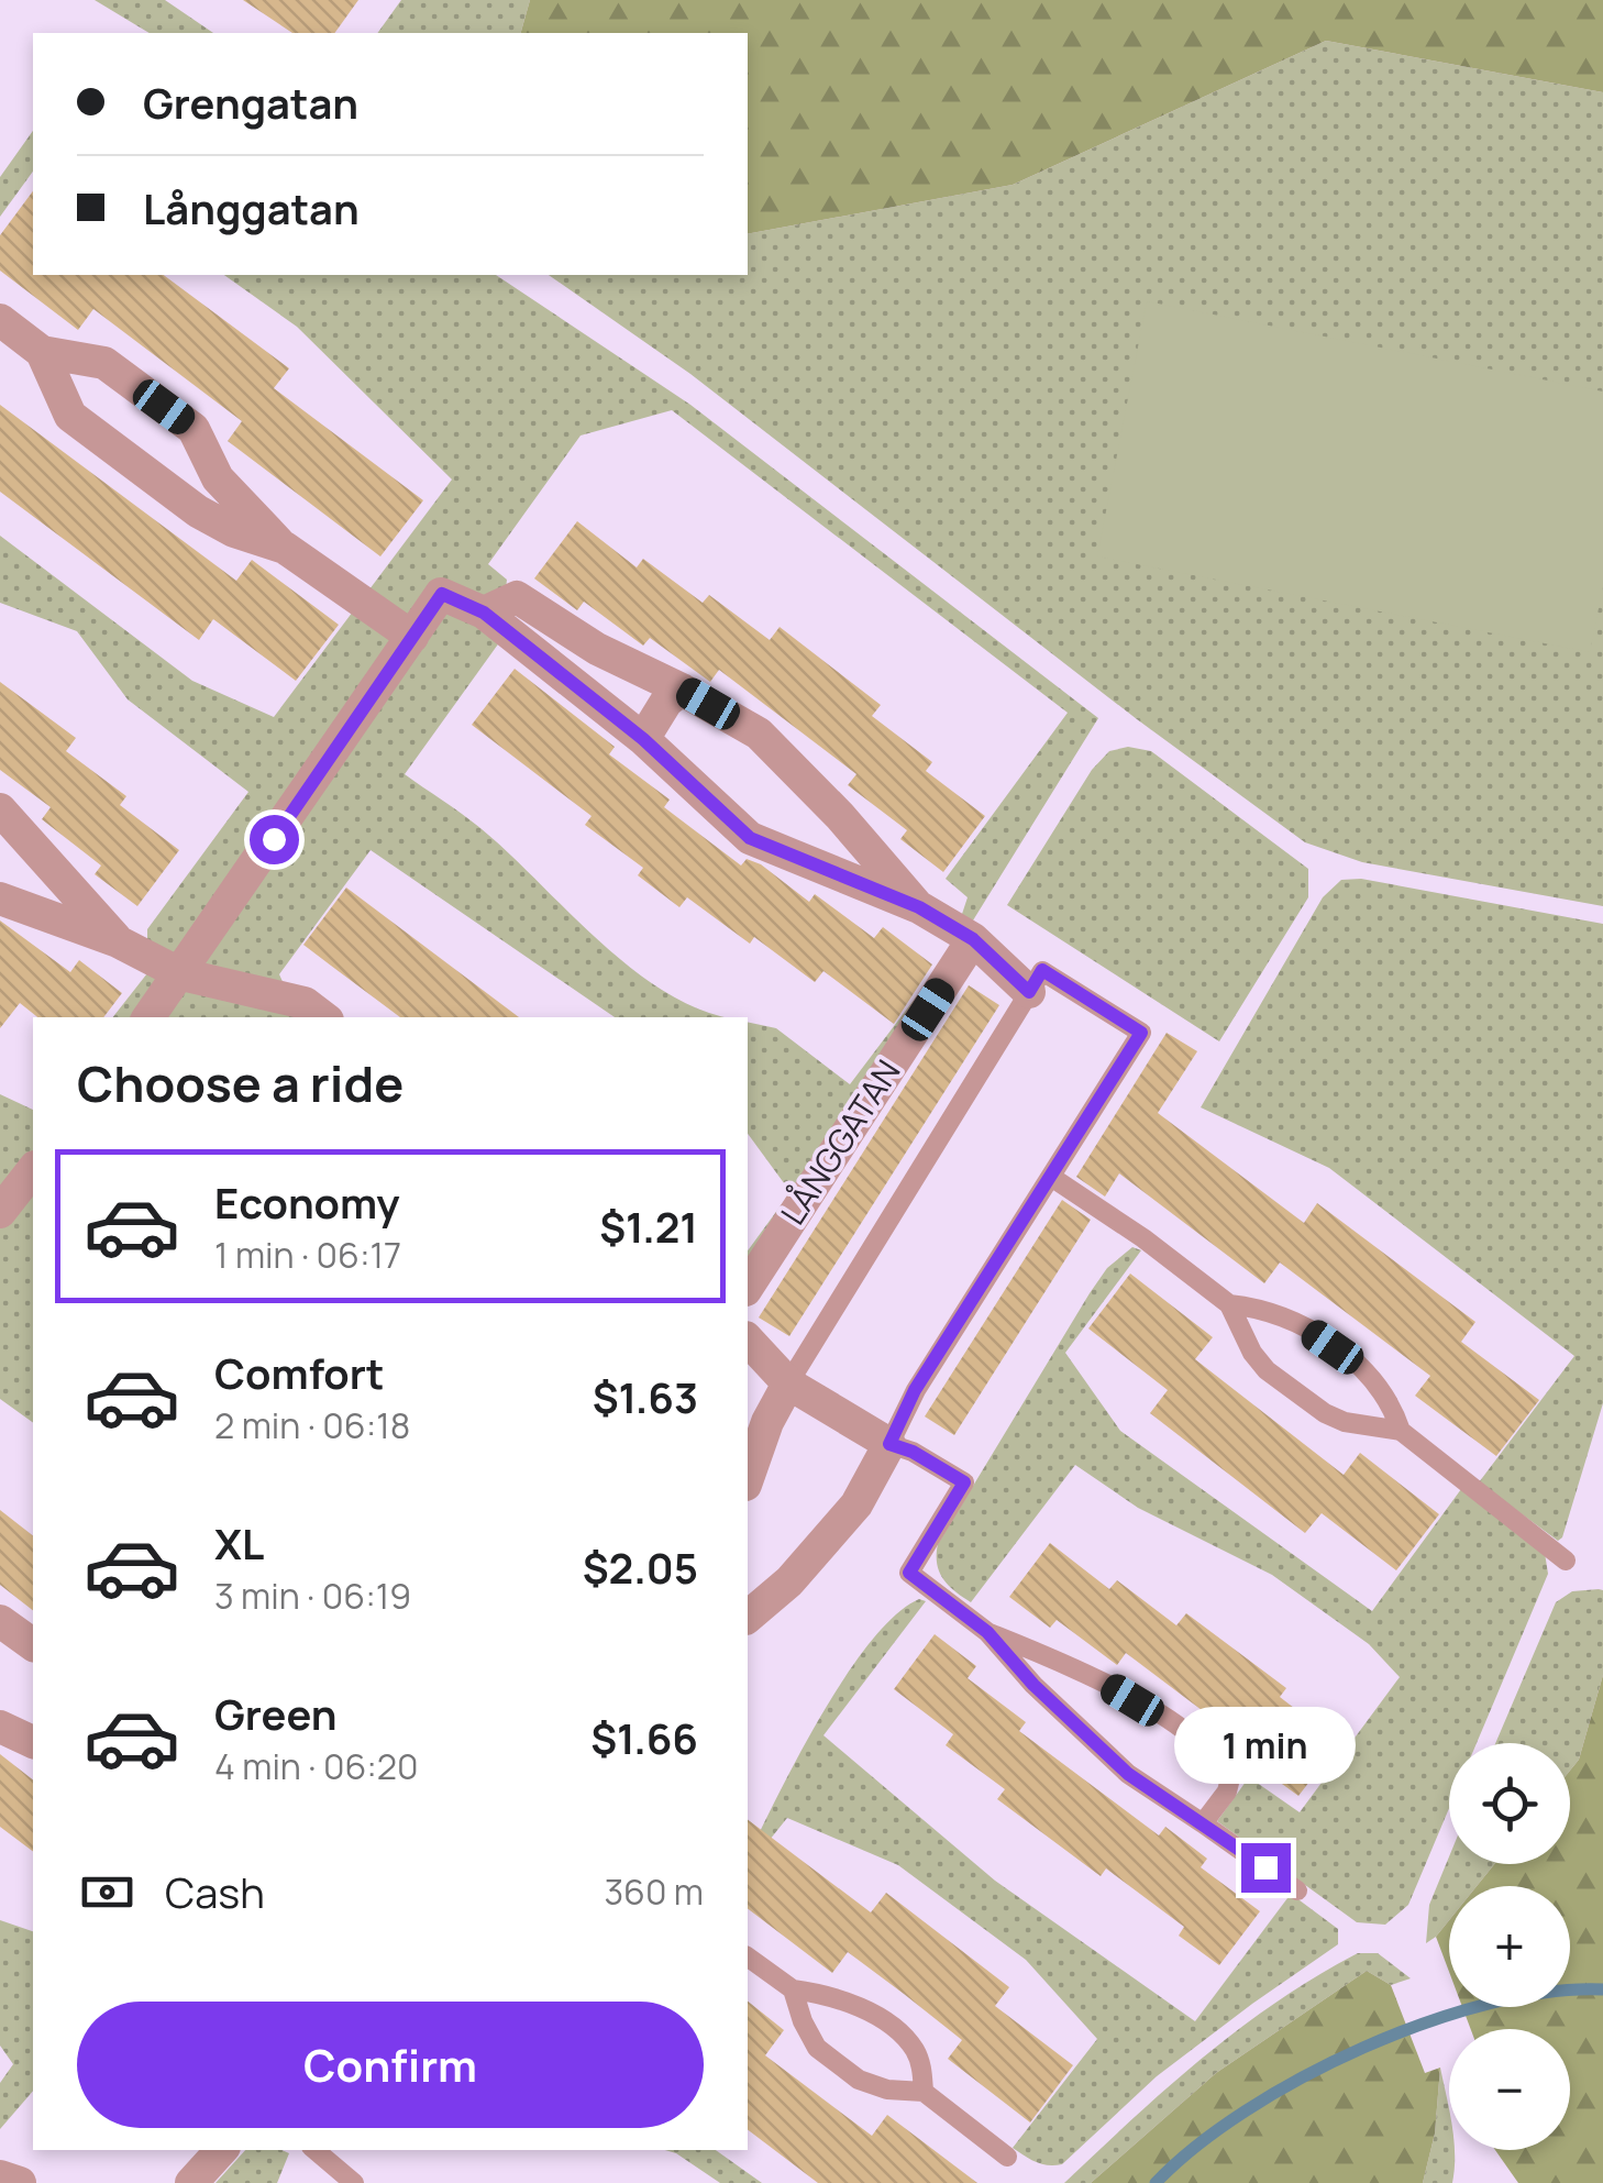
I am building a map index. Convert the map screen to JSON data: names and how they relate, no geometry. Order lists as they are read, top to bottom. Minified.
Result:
{"streets":{"street":["LÅNGGATAN"]},"page":{"banner":["Grengatan","Långgatan"],"heading":"Choose a ride","list":[{"name":"Economy","note":"1 min · 06:17","value":"$1.21"},{"name":"Comfort","note":"2 min · 06:18","value":"$1.63"},{"name":"XL","note":"3 min · 06:19","value":"$2.05"},{"name":"Green","note":"4 min · 06:20","value":"$1.66"}],"bubble":"1 min","map_buttons":["+","−"],"pay":["Cash","360 m"],"buttons":"Confirm"}}
